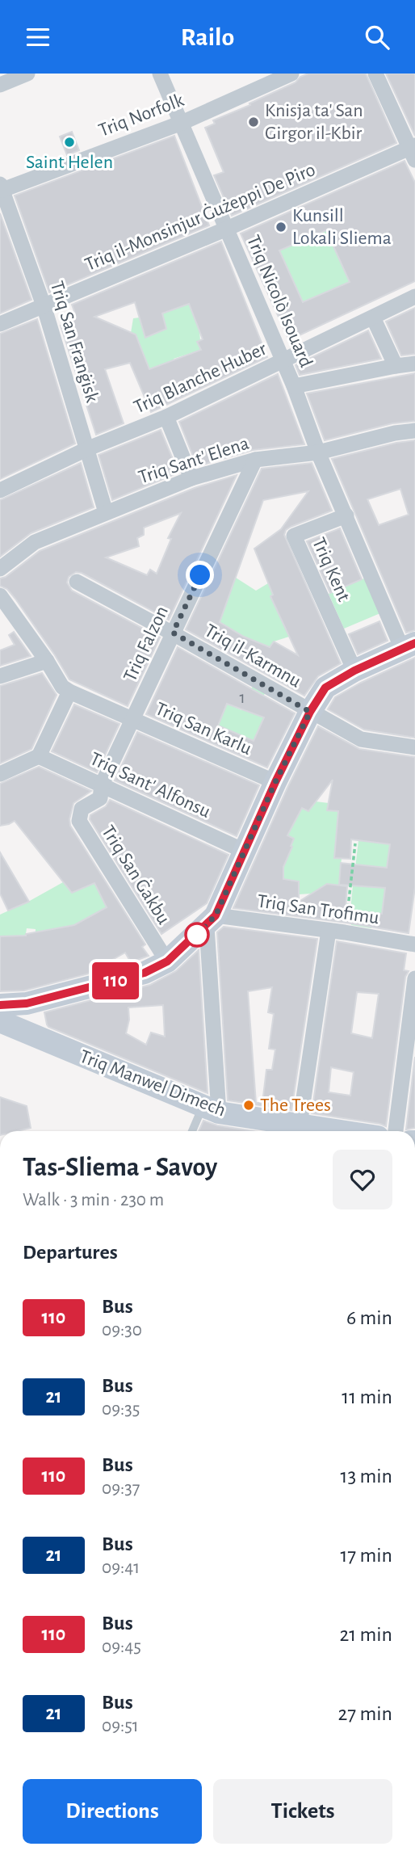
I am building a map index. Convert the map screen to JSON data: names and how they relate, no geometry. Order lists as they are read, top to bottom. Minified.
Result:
{"streets":{"street":["Triq Norfolk","Triq il-Monsinjur Ġużeppi De Piro","Triq Nicolò Isouard","Triq San Franġisk","Triq Blanche Huber","Triq Sant' Elena","Triq Kent","Triq Falzon","Triq il-Karmnu","Triq San Karlu","Triq Sant' Alfonsu","Triq San Ġakbu","Triq San Trofimu","Triq Manwel Dimech"]},"crossings":[["Triq Norfolk","Triq Nicolò Isouard"],["Triq Norfolk","Triq San Franġisk"],["Triq il-Monsinjur Ġużeppi De Piro","Triq Nicolò Isouard"],["Triq il-Monsinjur Ġużeppi De Piro","Triq San Franġisk"],["Triq Nicolò Isouard","Triq Blanche Huber"],["Triq Nicolò Isouard","Triq Sant' Elena"],["Triq Nicolò Isouard","Triq Kent"],["Triq San Franġisk","Triq Blanche Huber"],["Triq San Franġisk","Triq Sant' Elena"],["Triq Sant' Elena","Triq Falzon"],["Triq Falzon","Triq il-Karmnu"],["Triq Falzon","Triq San Karlu"],["Triq Falzon","Triq Sant' Alfonsu"],["Triq Falzon","Triq San Ġakbu"],["Triq Sant' Alfonsu","Triq San Ġakbu"]],"places":["Knisja ta' San Girgor il-Kbir","Saint Helen","Kunsill Lokali Sliema","The Trees"],"lines":["bus line 110"],"house_numbers":["1"],"page":{"header":"Railo","on_map":"110","heading":[["Tas-Sliema - Savoy","Walk · 3 min · 230 m"],"Departures"],"list":[{"mark":"110","name":"Bus","note":"09:30","value":"6 min"},{"mark":"21","name":"Bus","note":"09:35","value":"11 min"},{"mark":"110","name":"Bus","note":"09:37","value":"13 min"},{"mark":"21","name":"Bus","note":"09:41","value":"17 min"},{"mark":"110","name":"Bus","note":"09:45","value":"21 min"},{"mark":"21","name":"Bus","note":"09:51","value":"27 min"}],"buttons":["Directions","Tickets"]}}
